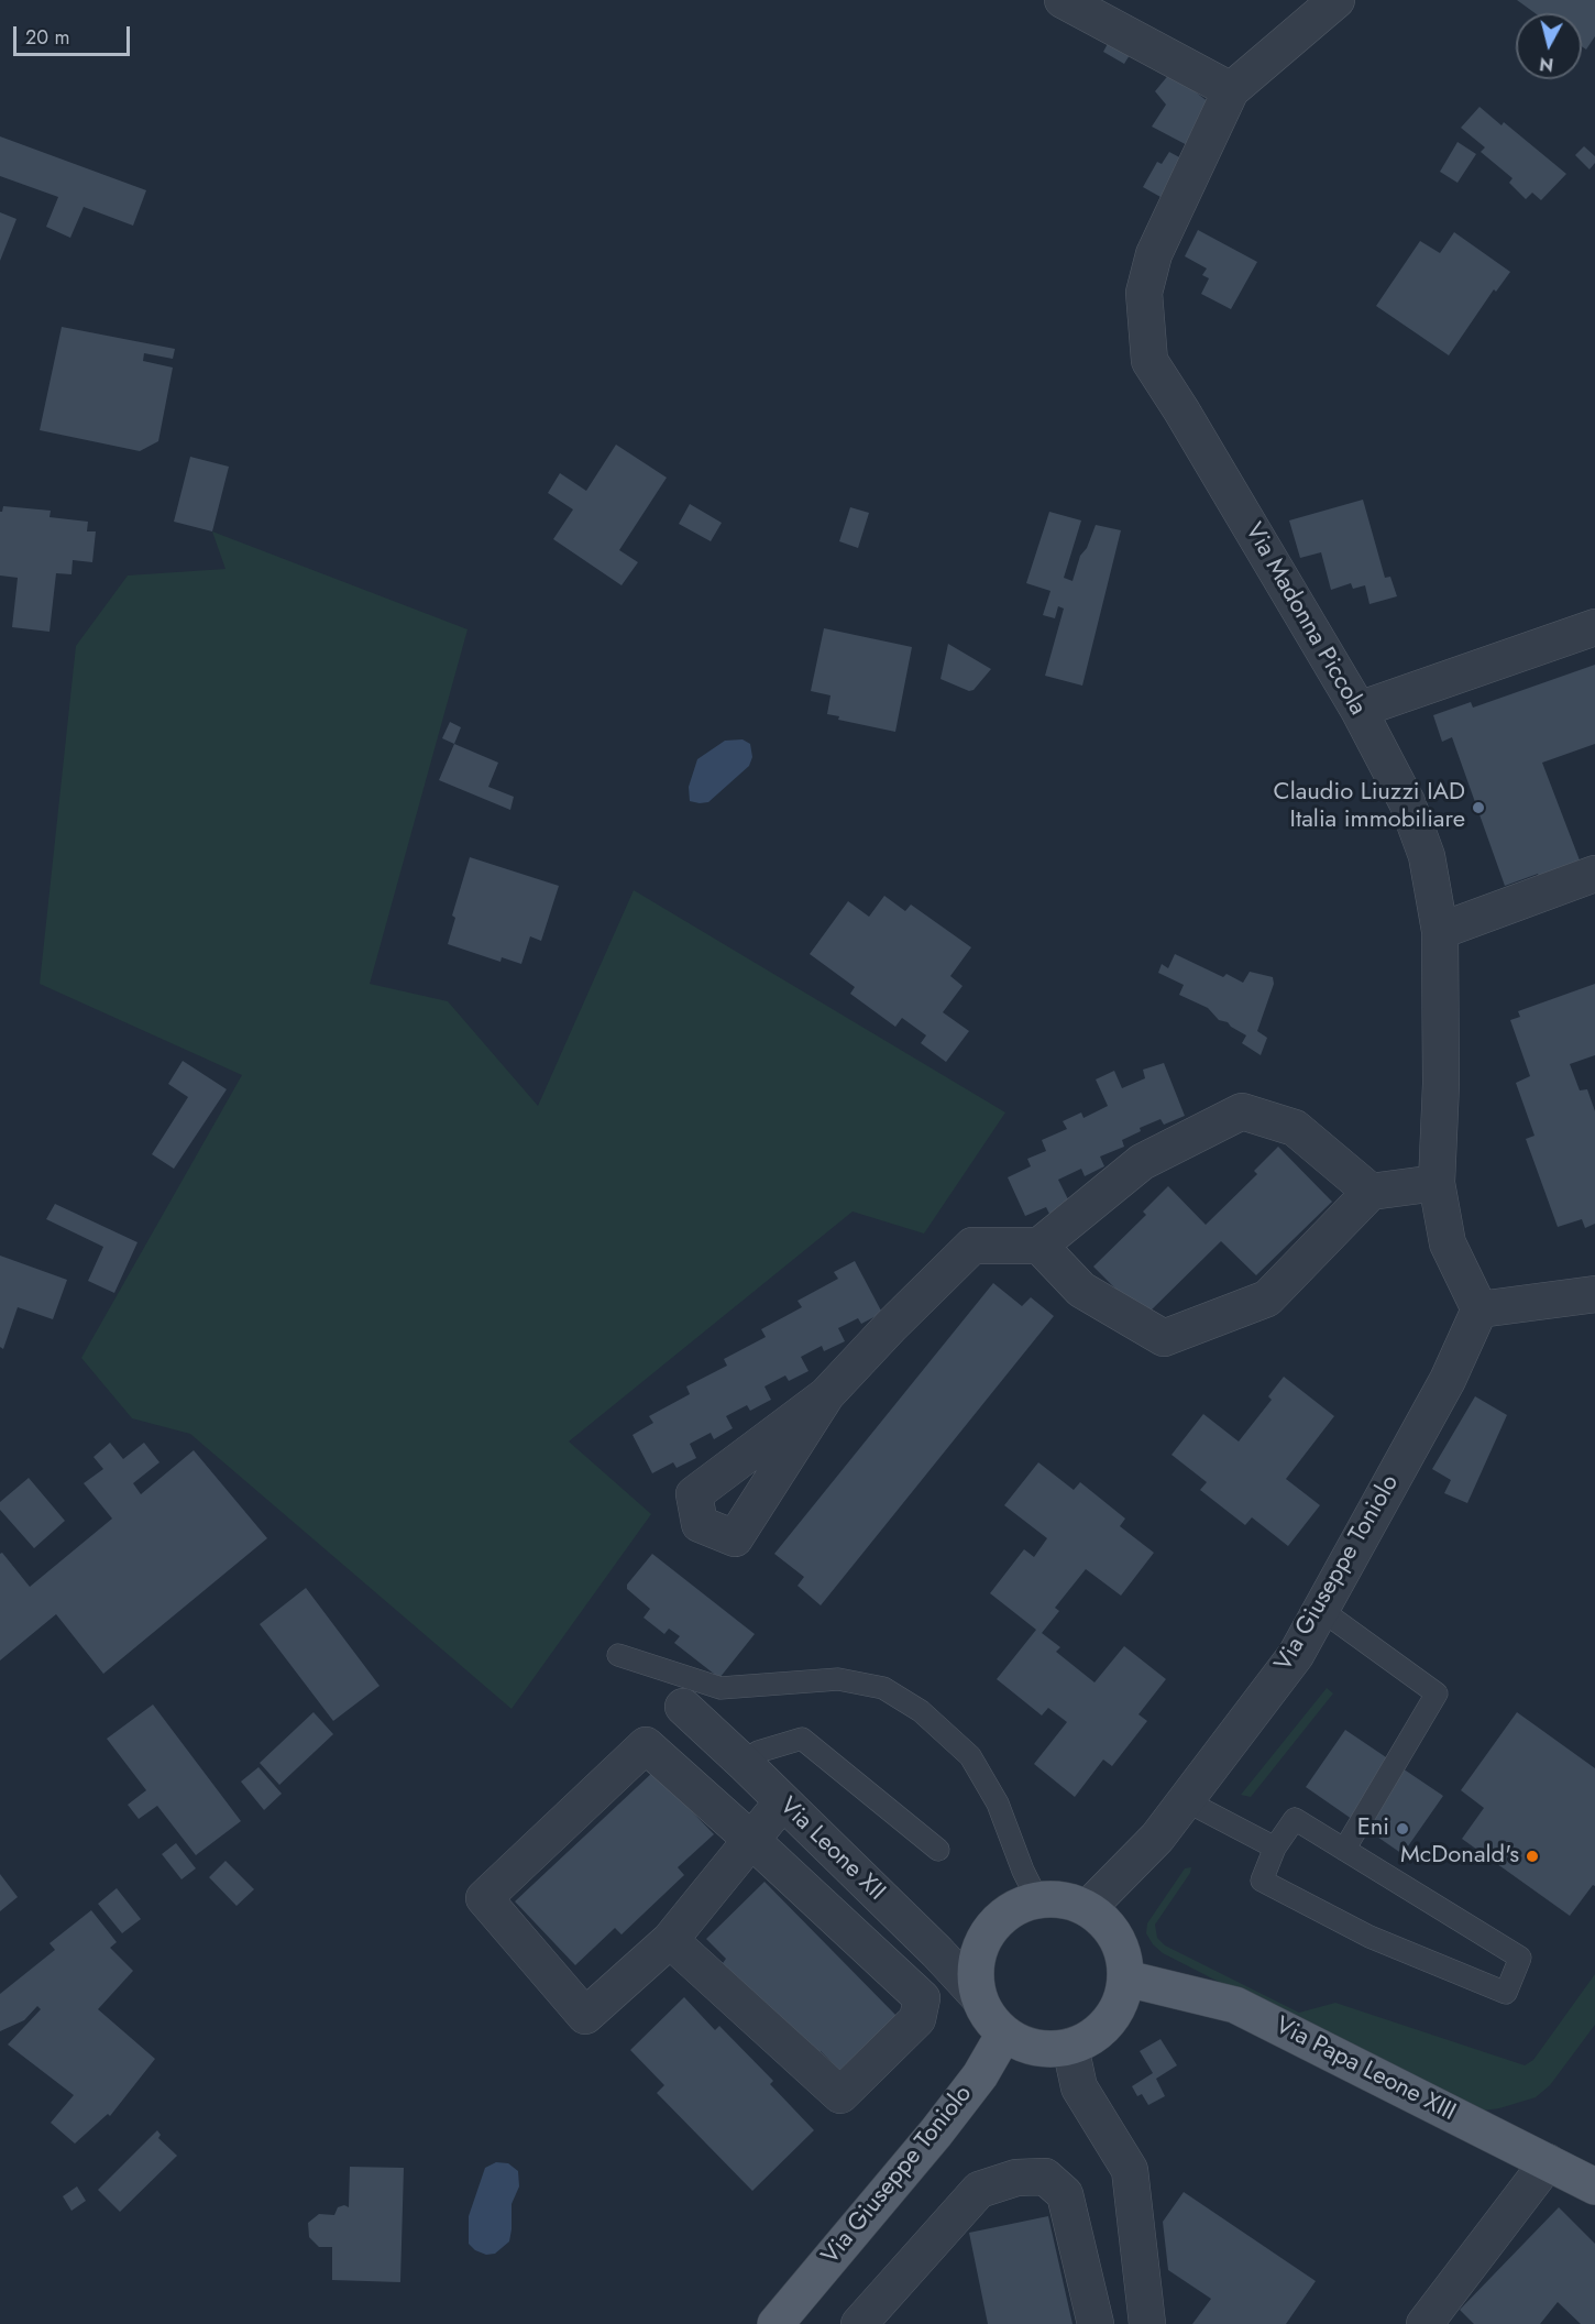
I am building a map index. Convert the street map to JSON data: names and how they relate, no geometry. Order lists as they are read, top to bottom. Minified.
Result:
{"streets":{"main road":["Via Giuseppe Toniolo","Via Papa Leone XIII"],"street":["Via Madonna Piccola","Via Leone XII"]},"crossings":[["Via Madonna Piccola","Via Giuseppe Toniolo"],["Via Giuseppe Toniolo","Via Leone XII"],["Via Giuseppe Toniolo","Via Papa Leone XIII"],["Via Leone XII","Via Papa Leone XIII"]],"places":["Claudio Liuzzi IAD Italia immobiliare","Eni","McDonald's"],"scale_bar":"20 m","north":"bottom"}
